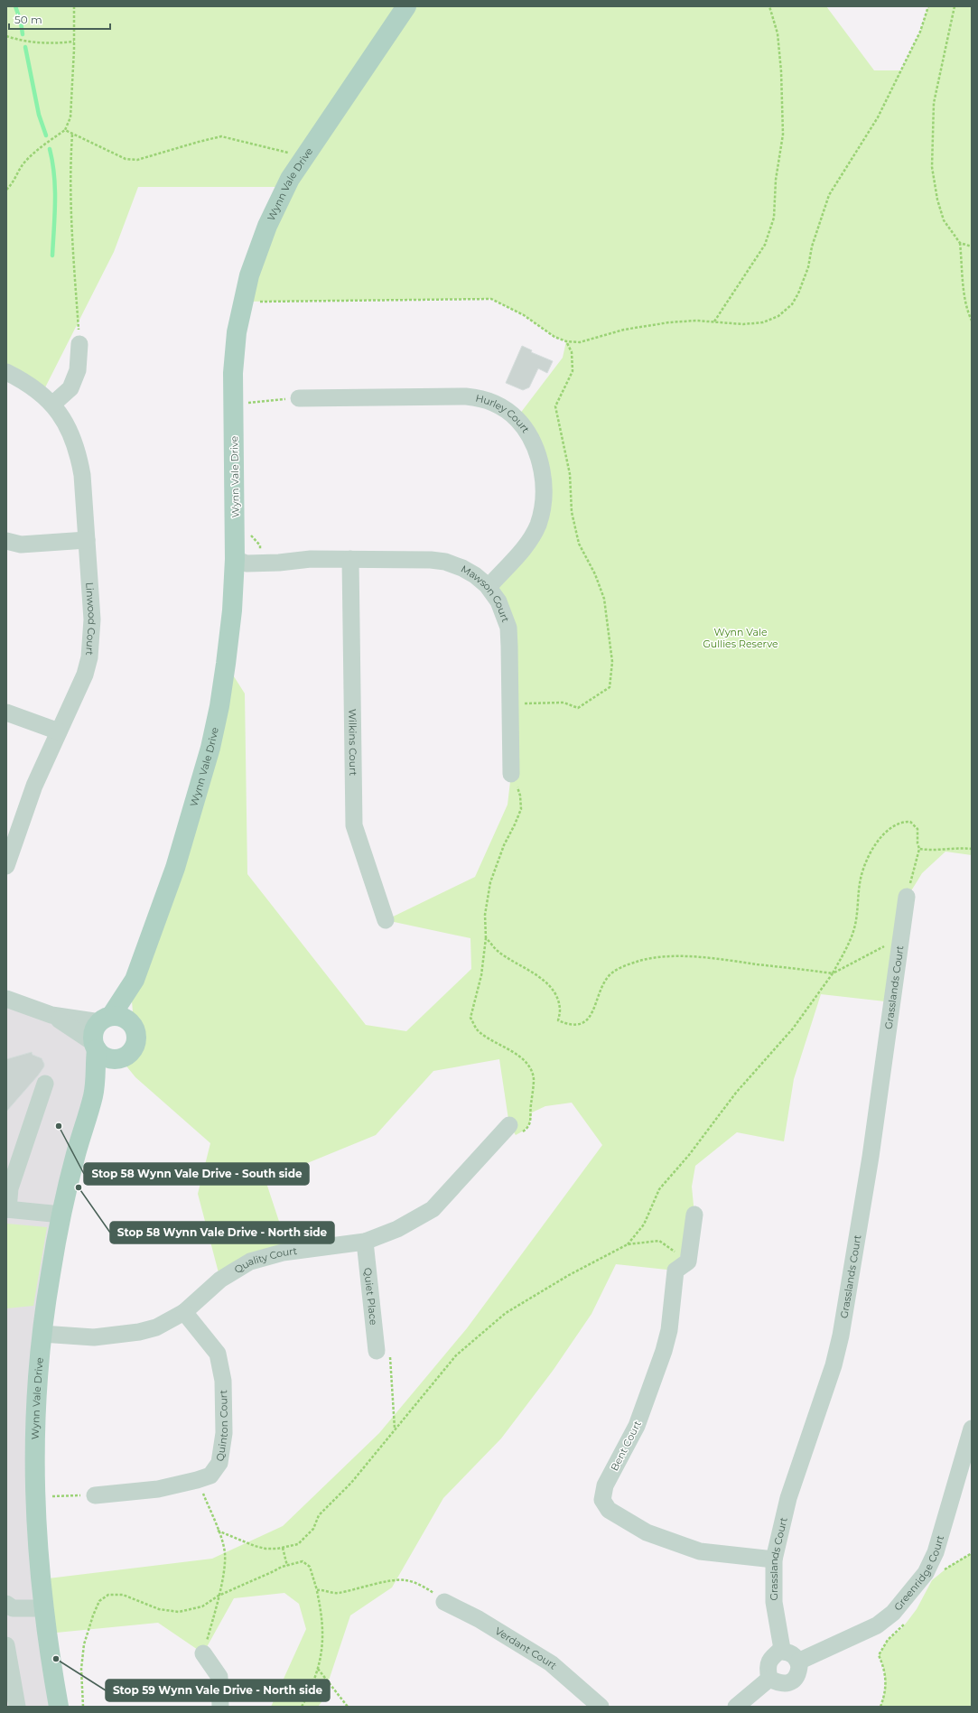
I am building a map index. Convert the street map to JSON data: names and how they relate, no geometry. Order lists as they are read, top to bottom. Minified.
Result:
{"streets":{"main road":["Wynn Vale Drive"],"street":["Hurley Court","Mawson Court","Linwood Court","Wilkins Court","Grasslands Court","Quality Court","Quiet Place","Quinton Court","Bent Court","Greenridge Court","Verdant Court"]},"crossings":[["Wynn Vale Drive","Mawson Court"],["Wynn Vale Drive","Quality Court"],["Hurley Court","Mawson Court"],["Mawson Court","Wilkins Court"],["Grasslands Court","Bent Court"],["Grasslands Court","Greenridge Court"],["Quality Court","Quiet Place"],["Quality Court","Quinton Court"]],"parks":["Wynn Vale Gullies Reserve"],"places":["Stop 58 Wynn Vale Drive - South side","Stop 58 Wynn Vale Drive - North side","Stop 59 Wynn Vale Drive - North side"],"scale_bar":"50 m"}
